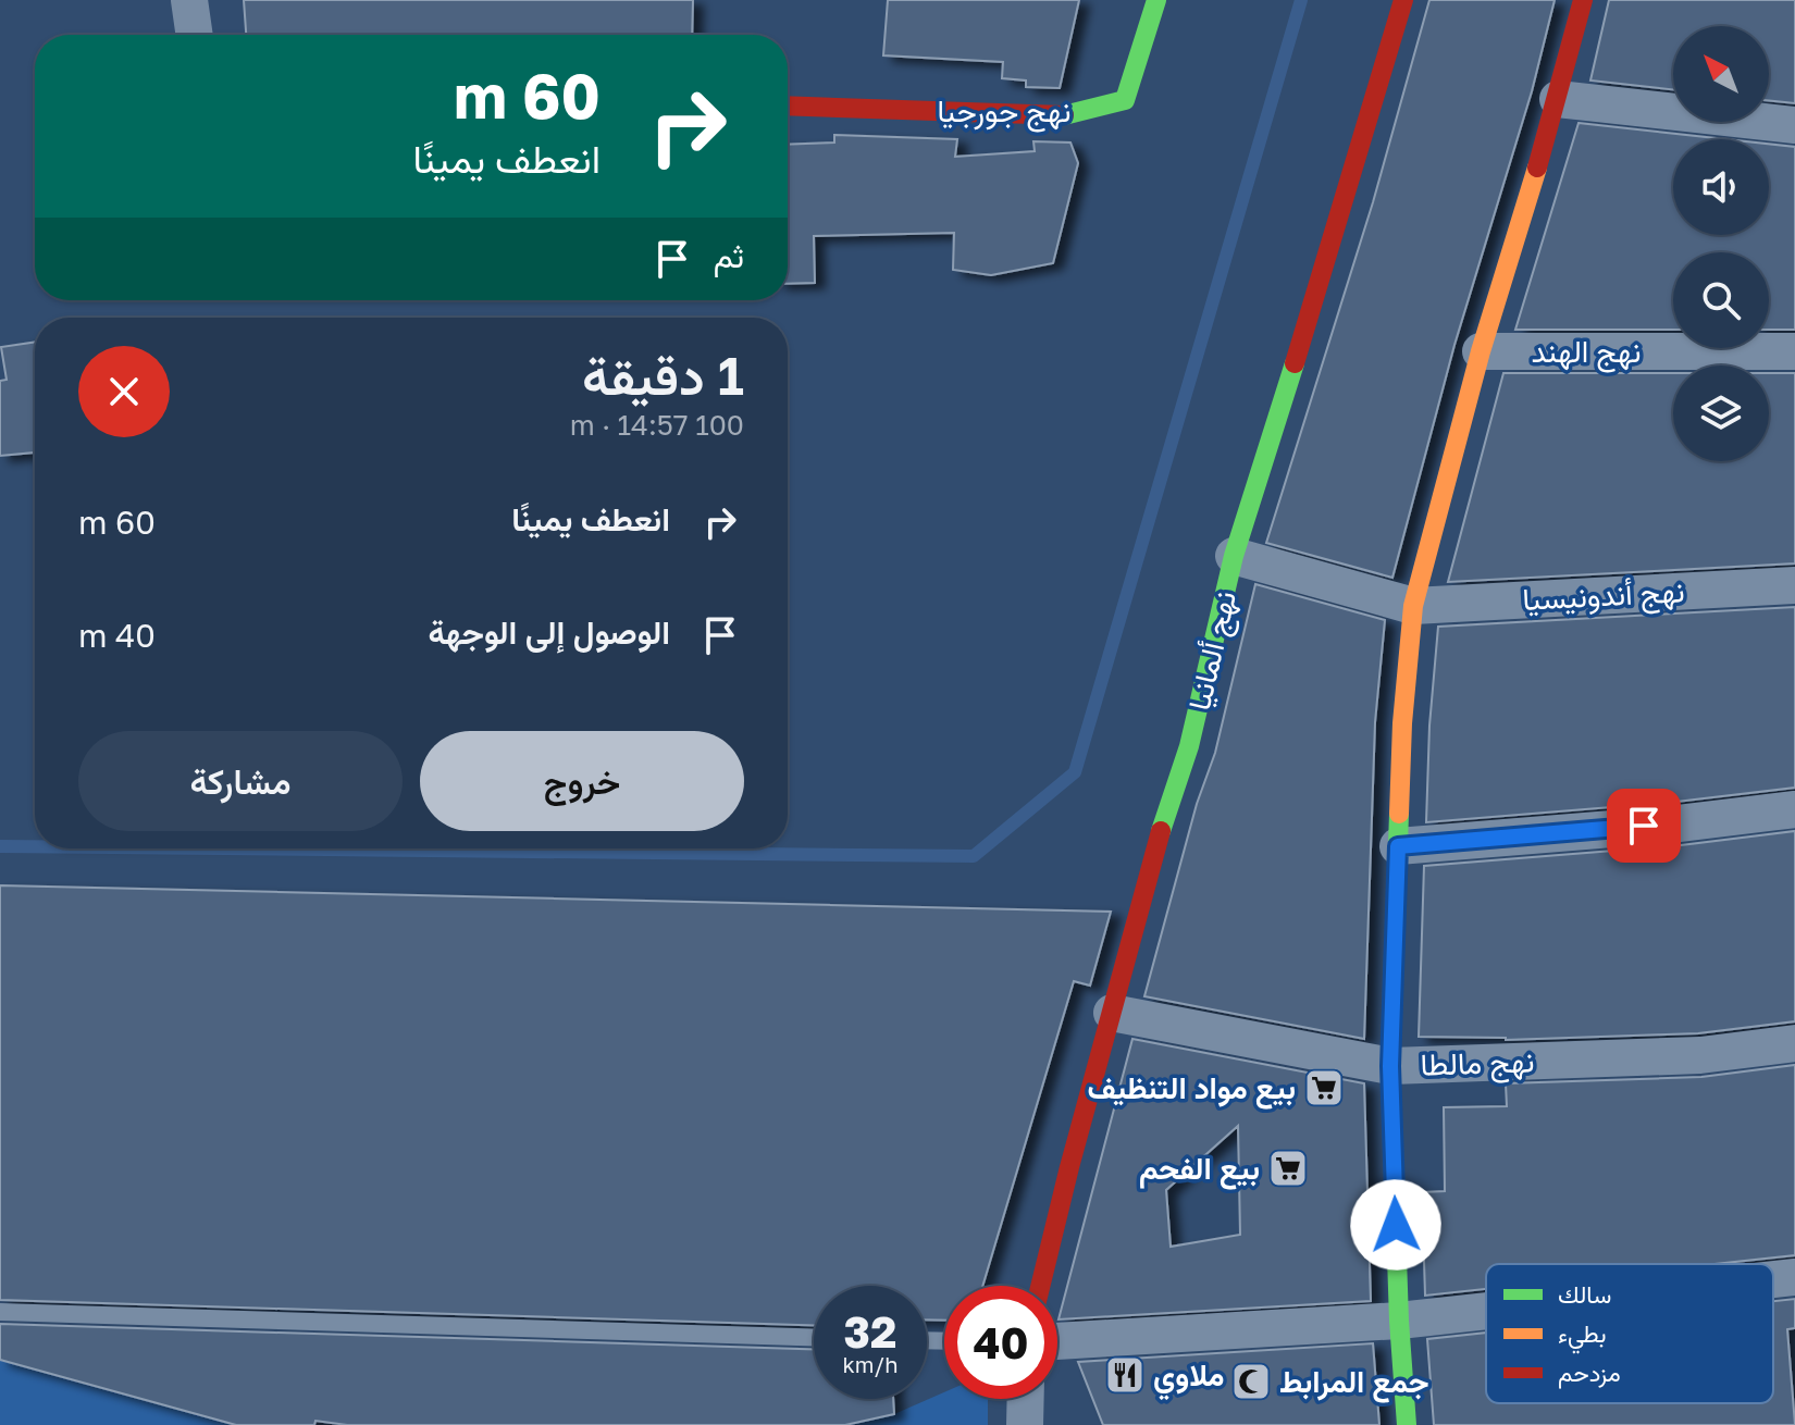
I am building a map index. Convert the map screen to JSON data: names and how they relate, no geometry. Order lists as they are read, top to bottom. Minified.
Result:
{"streets":{"street":["نهج جورجيا","نهج الهند","نهج أندونيسيا","نهج ألمانيا","نهج مالطا"]},"crossings":[["نهج أندونيسيا","نهج ألمانيا"],["نهج ألمانيا","نهج مالطا"]],"places":{"supermarket":["بيع مواد التنظيف","بيع الفحم"],"restaurant":["ملاوي"],"mosque":["جمع المرابط"]},"legend":["سالك","بطيء","مزدحم"],"north":"top left","page":{"turn":["60 m","انعطف يمينًا"],"then":"ثم","heading":["1 دقيقة","100 m · 14:57"],"list":[{"name":"انعطف يمينًا","value":"60 m"},{"name":"الوصول إلى الوجهة","value":"40 m"}],"buttons":["خروج","مشاركة"],"speed":"32 km/h","limit":"40"}}
